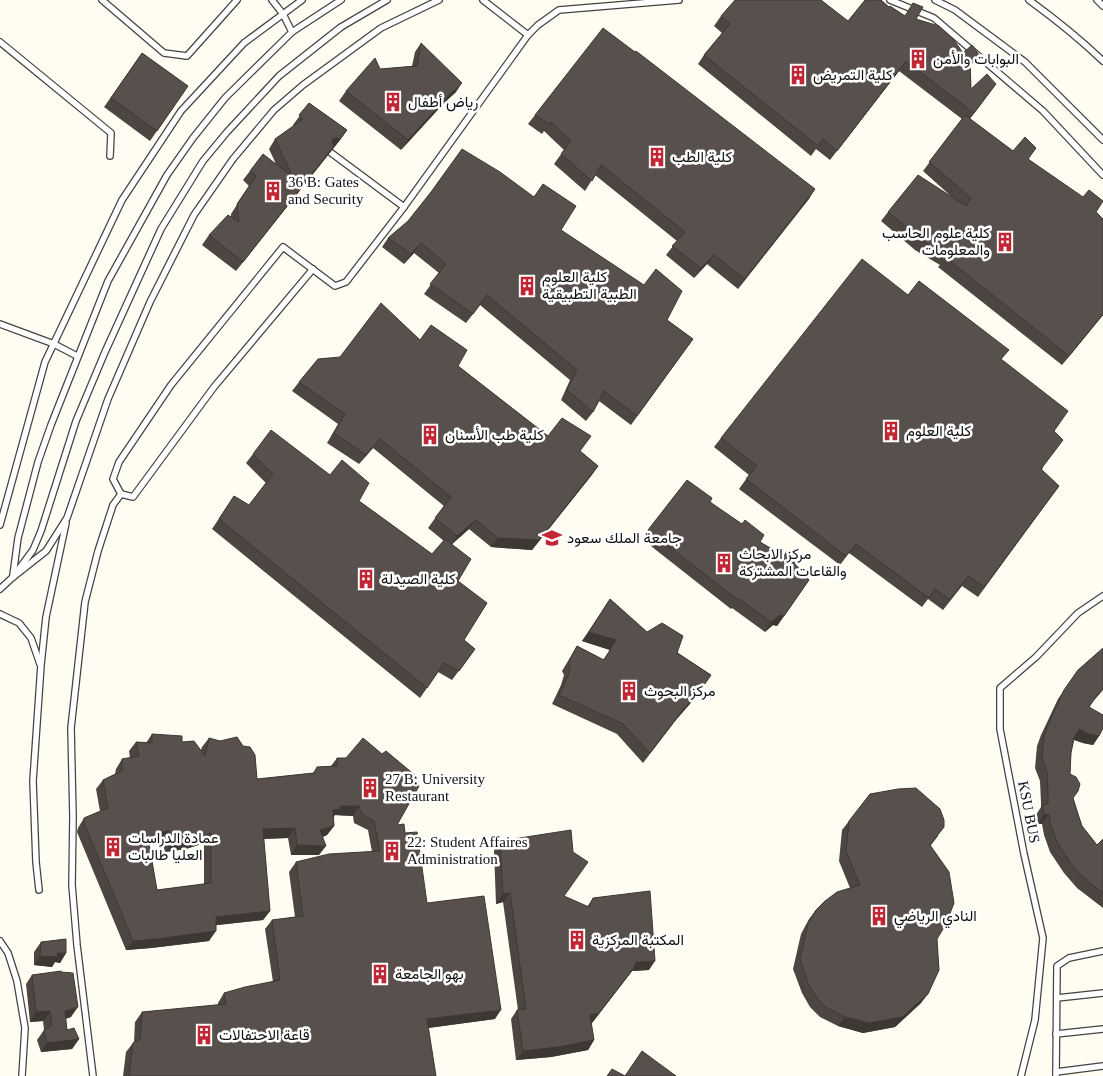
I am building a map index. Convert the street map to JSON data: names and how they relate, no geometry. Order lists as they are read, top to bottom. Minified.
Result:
{"streets":{"lane":["KSU BUS"]},"places":{"building":["البوابات والأمن","كلية التمريض","رياض أطفال","كلية الطب","36 B: Gates and Security","كلية علوم الحاسب والمعلومات","كلية العلوم الطبية التطبيقية","كلية العلوم","كلية طب الأسنان","مركز الابحاث والقاعات المشتركة","كلية الصيدلة","مركز البحوث","27 B: University Restaurant","عمادة الدراسات العليا طالبات","22: Student Affaires Administration","النادي الرياضي","المكتبة المركزية","بهو الجامعة","قاعة الاحتفالات"],"school or university":["جامعة الملك سعود"]}}
